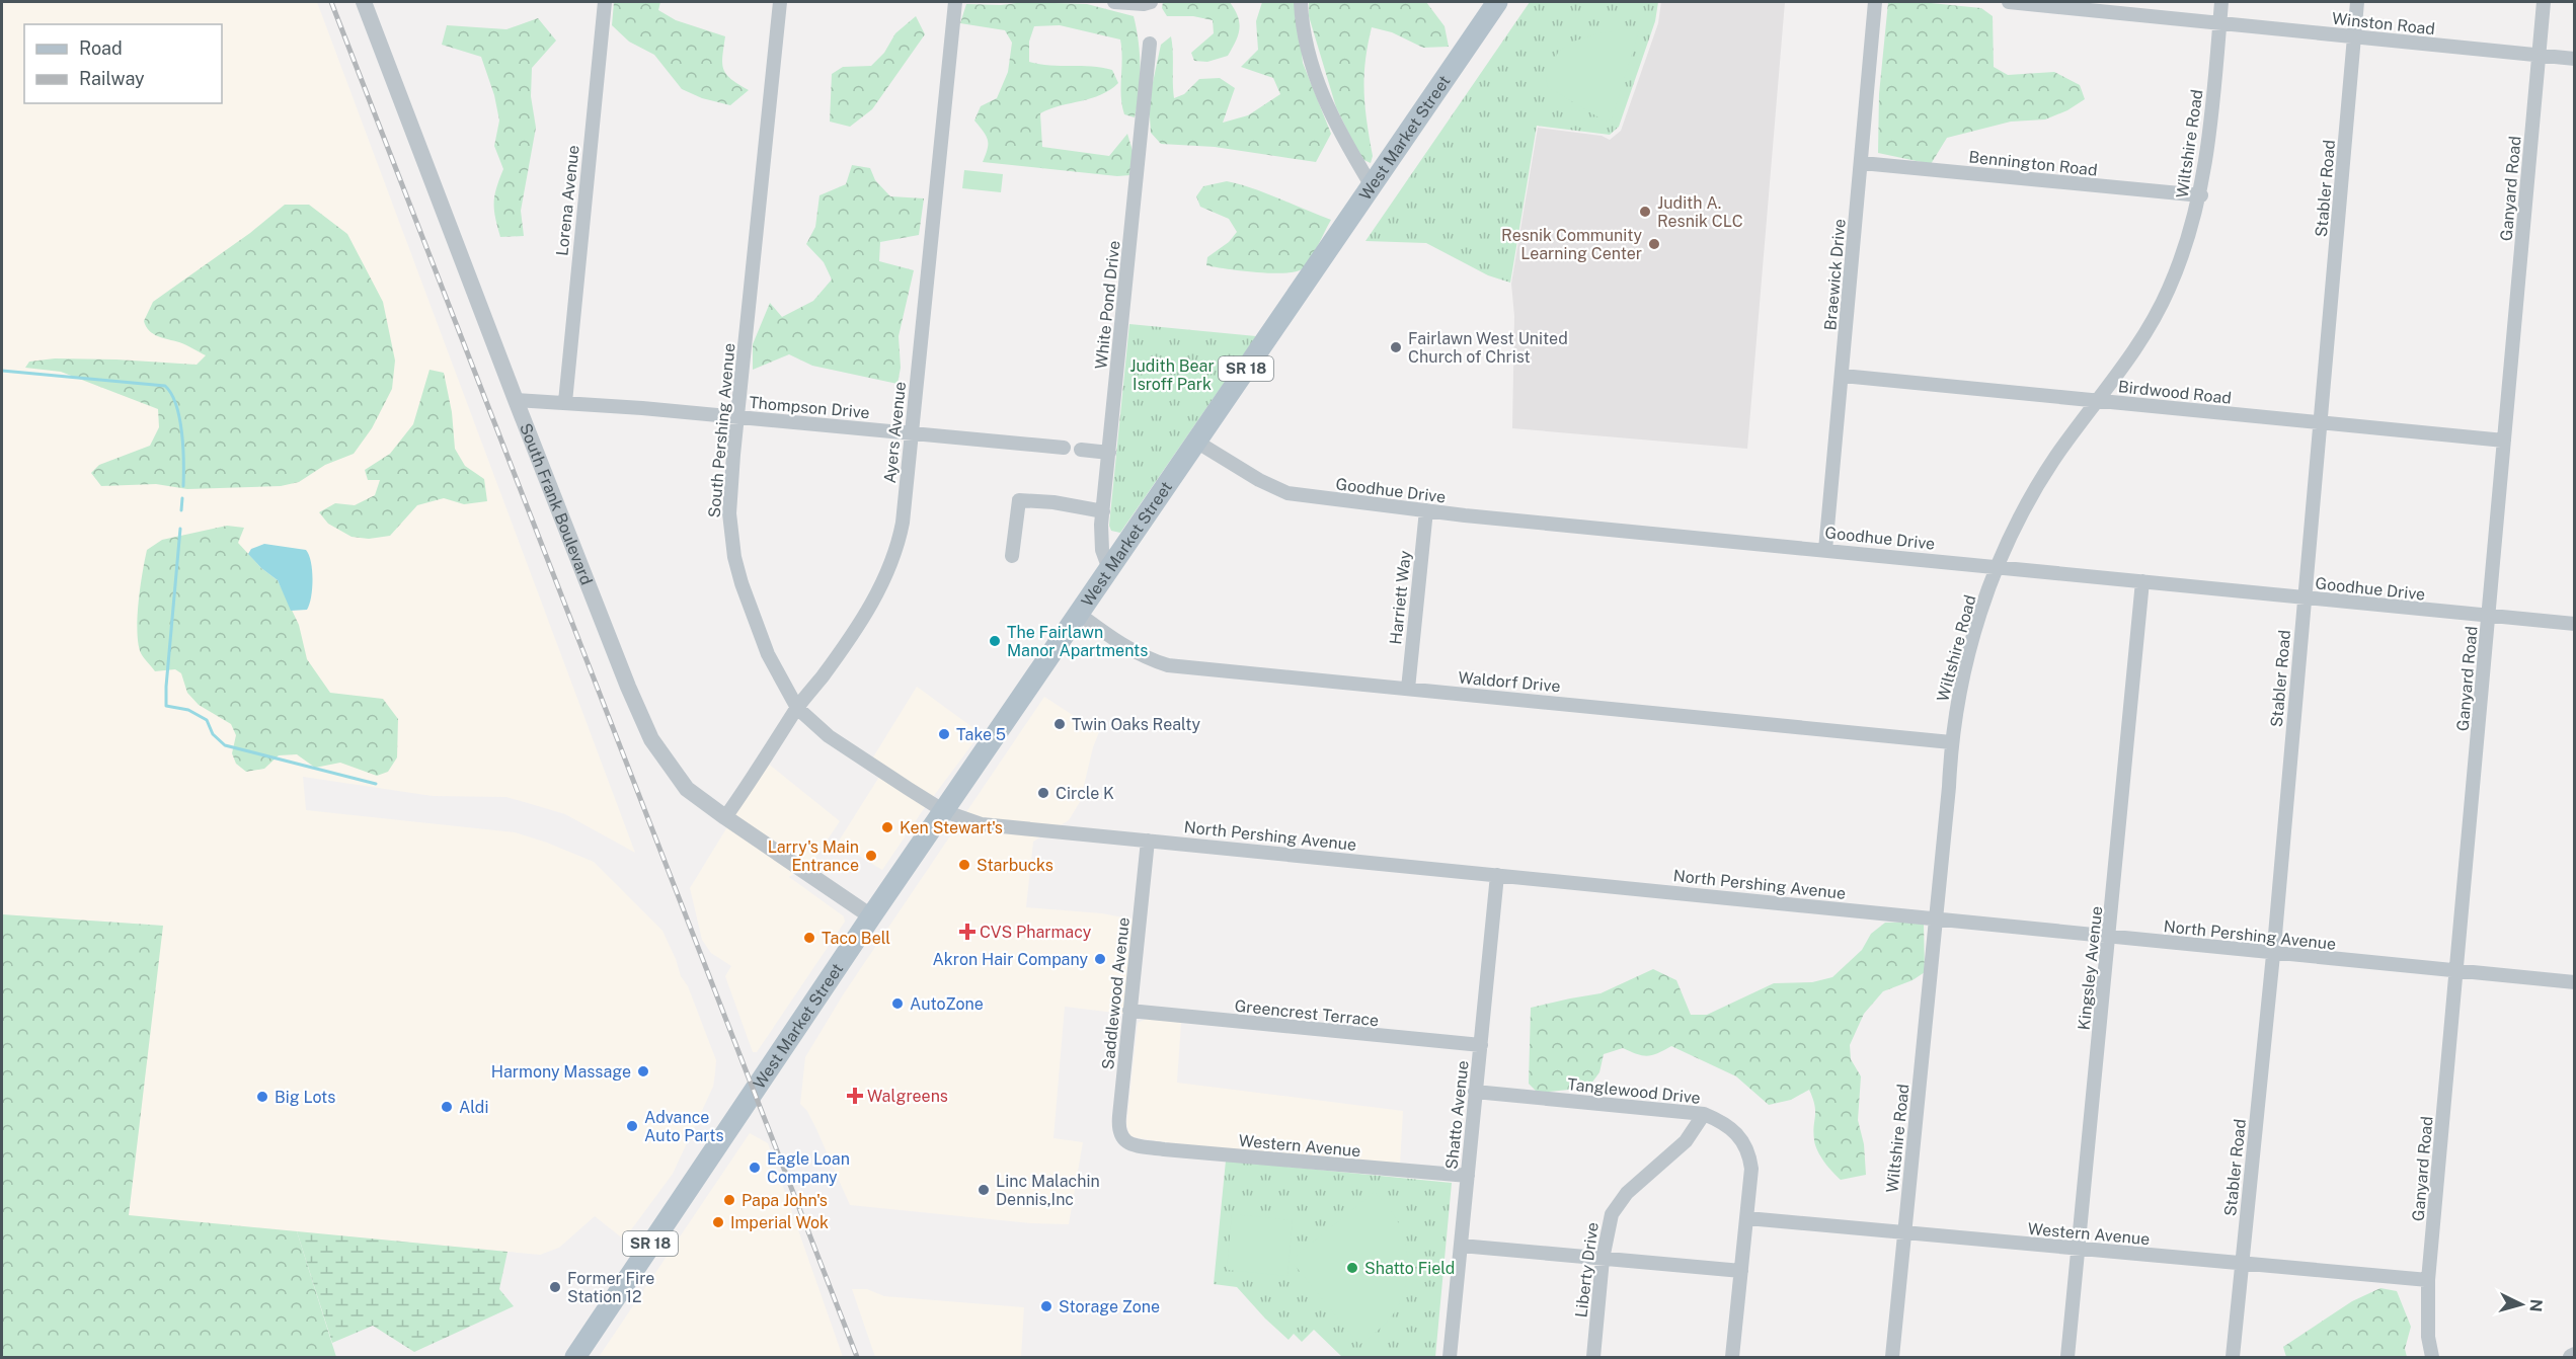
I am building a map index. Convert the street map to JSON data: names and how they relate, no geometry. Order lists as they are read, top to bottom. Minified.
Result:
{"streets":{"main road":["West Market Street","SR 18"],"street":["Winston Road","Wiltshire Road","Bennington Road","Stabler Road","Ganyard Road","Lorena Avenue","Braewick Drive","White Pond Drive","Birdwood Road","Thompson Drive","South Pershing Avenue","Ayers Avenue","Goodhue Drive","South Frank Boulevard","Harriett Way","Waldorf Drive","North Pershing Avenue","Kingsley Avenue","Saddlewood Avenue","Greencrest Terrace","Tanglewood Drive","Shatto Avenue","Western Avenue","Liberty Drive"]},"crossings":[["Winston Road","Wiltshire Road"],["Winston Road","Stabler Road"],["Winston Road","Ganyard Road"],["West Market Street","White Pond Drive"],["West Market Street","South Pershing Avenue"],["West Market Street","Goodhue Drive"],["West Market Street","South Frank Boulevard"],["West Market Street","Waldorf Drive"],["West Market Street","North Pershing Avenue"],["Wiltshire Road","Bennington Road"],["Wiltshire Road","Birdwood Road"],["Wiltshire Road","Goodhue Drive"],["Wiltshire Road","Waldorf Drive"],["Wiltshire Road","North Pershing Avenue"],["Wiltshire Road","Western Avenue"],["Bennington Road","Braewick Drive"],["Stabler Road","Birdwood Road"],["Stabler Road","Goodhue Drive"],["Stabler Road","North Pershing Avenue"],["Stabler Road","Western Avenue"],["Ganyard Road","Birdwood Road"],["Ganyard Road","Goodhue Drive"],["Ganyard Road","North Pershing Avenue"],["Ganyard Road","Western Avenue"],["Lorena Avenue","Thompson Drive"],["Braewick Drive","Birdwood Road"],["Braewick Drive","Goodhue Drive"],["Thompson Drive","South Pershing Avenue"],["Thompson Drive","Ayers Avenue"],["Thompson Drive","South Frank Boulevard"],["South Pershing Avenue","Ayers Avenue"],["South Pershing Avenue","North Pershing Avenue"],["Ayers Avenue","South Frank Boulevard"],["Goodhue Drive","Harriett Way"],["Goodhue Drive","Kingsley Avenue"],["Harriett Way","Waldorf Drive"],["North Pershing Avenue","Kingsley Avenue"],["North Pershing Avenue","Saddlewood Avenue"],["North Pershing Avenue","Shatto Avenue"],["Kingsley Avenue","Western Avenue"],["Saddlewood Avenue","Greencrest Terrace"],["Saddlewood Avenue","Western Avenue"],["Greencrest Terrace","Shatto Avenue"],["Tanglewood Drive","Shatto Avenue"],["Tanglewood Drive","Western Avenue"],["Tanglewood Drive","Liberty Drive"],["Shatto Avenue","Western Avenue"]],"parks":["Judith Bear Isroff Park"],"places":{"other":["Judith A. Resnik CLC","Resnik Community Learning Center","Fairlawn West United Church of Christ","The Fairlawn Manor Apartments","Twin Oaks Realty","Take 5","Circle K","Ken Stewart's","Larry's Main Entrance","Starbucks","Taco Bell","Akron Hair Company","AutoZone","Harmony Massage","Big Lots","Aldi","Advance Auto Parts","Eagle Loan Company","Linc Malachin Dennis,Inc","Papa John's","Imperial Wok","Shatto Field","Former Fire Station 12","Storage Zone"],"health":["CVS Pharmacy","Walgreens"]},"legend":["Road","Railway"],"north":"right"}
